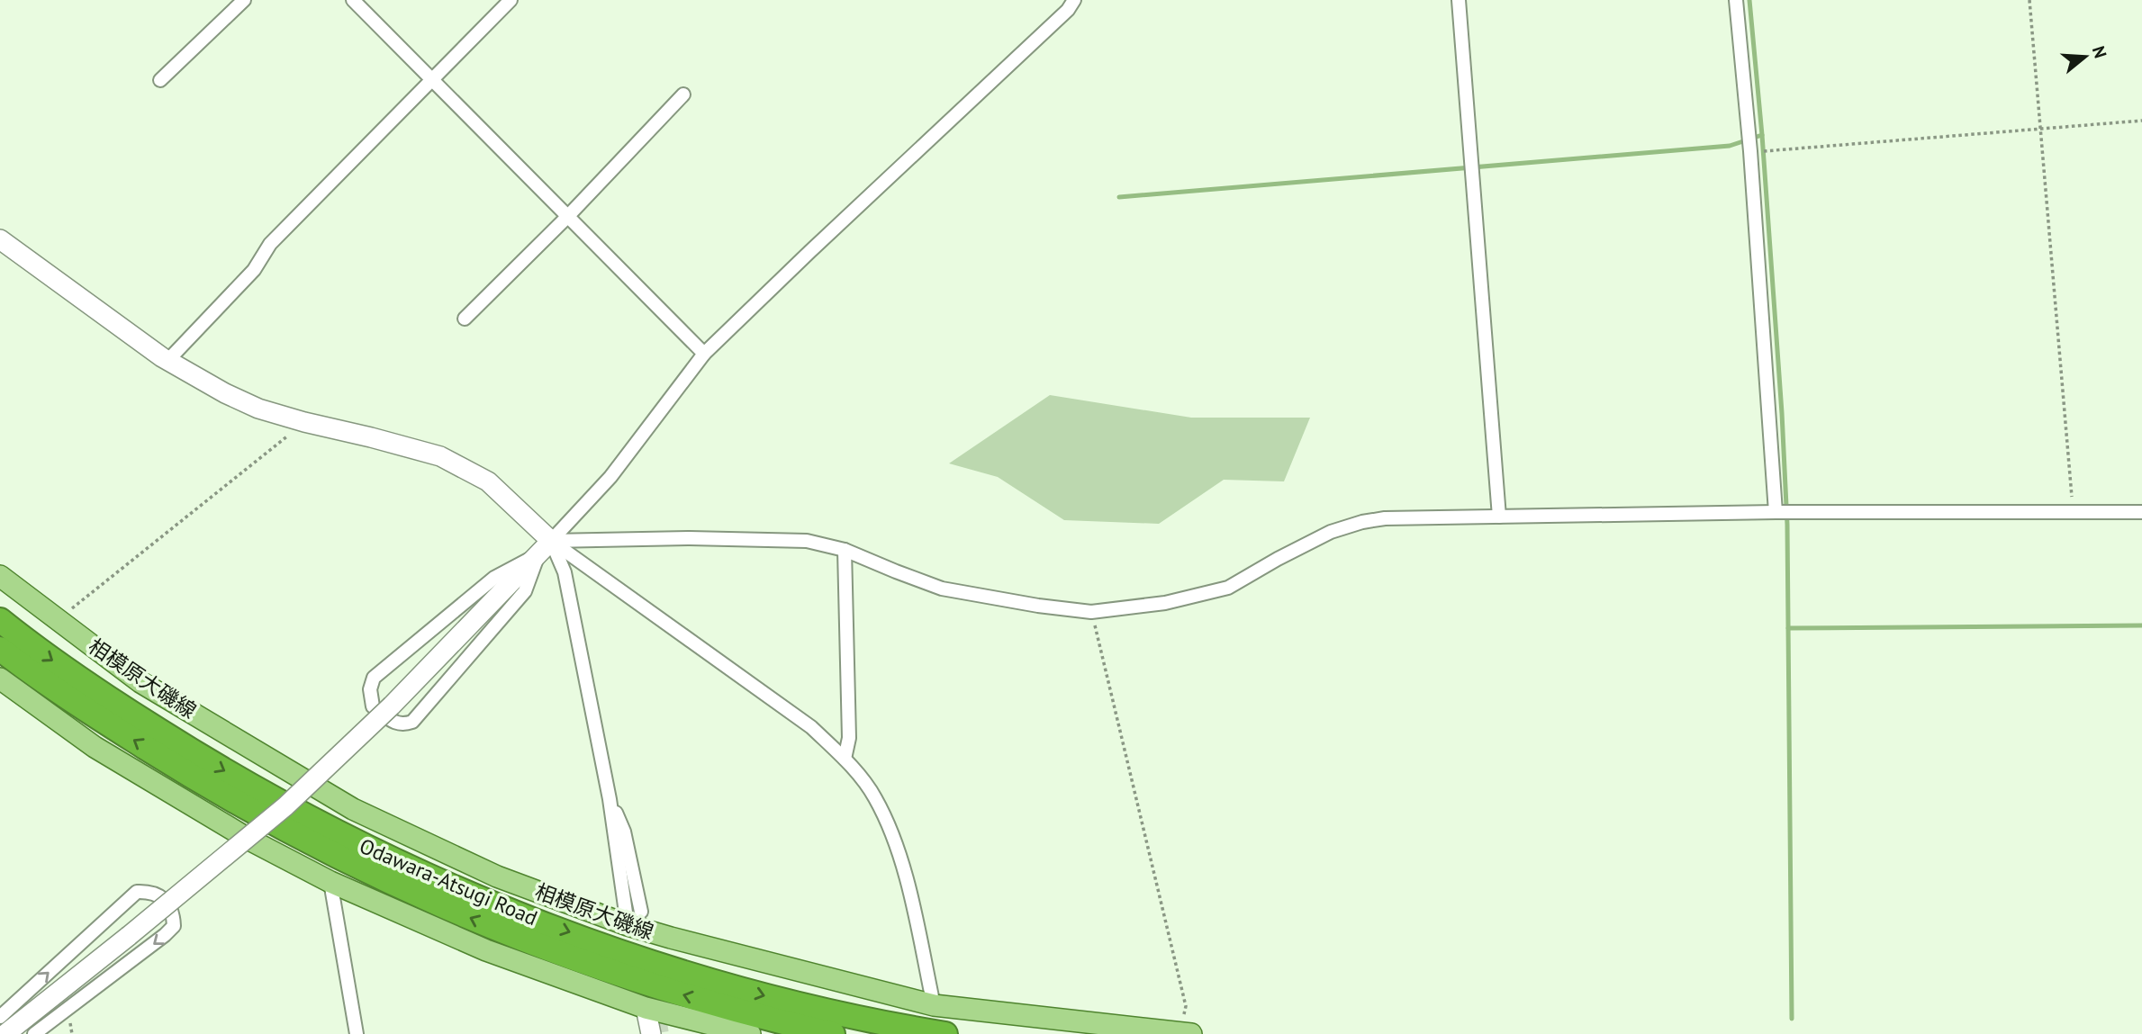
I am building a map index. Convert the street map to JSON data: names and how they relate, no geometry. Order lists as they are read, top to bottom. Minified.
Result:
{"streets":{"highway":["Odawara-Atsugi Road"],"main road":["相模原大磯線"]},"north":"right"}
